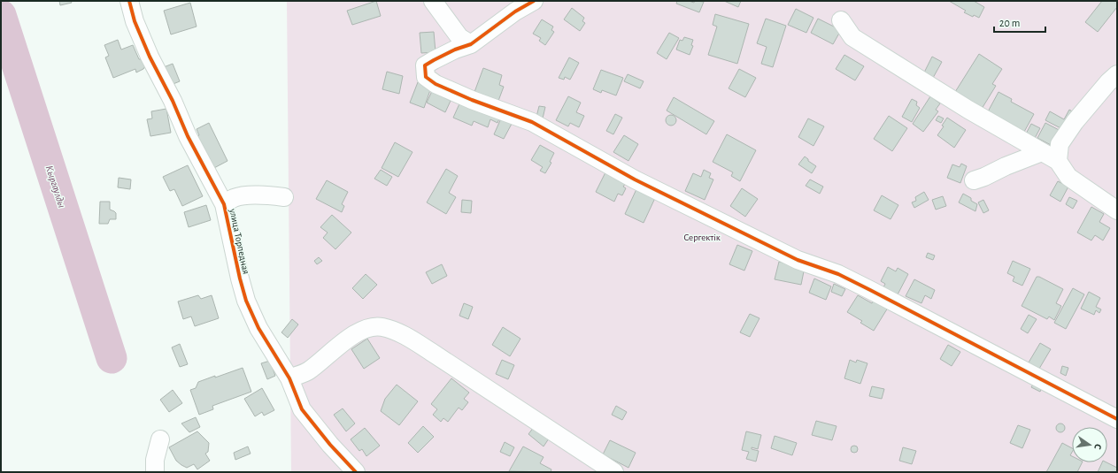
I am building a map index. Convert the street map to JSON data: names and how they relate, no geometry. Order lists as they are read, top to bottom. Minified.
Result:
{"streets":{"street":["улица Торпедная"]},"water":["Кыргаулды"],"parks":["Сергектік"],"scale_bar":"20 m","north":"right"}
